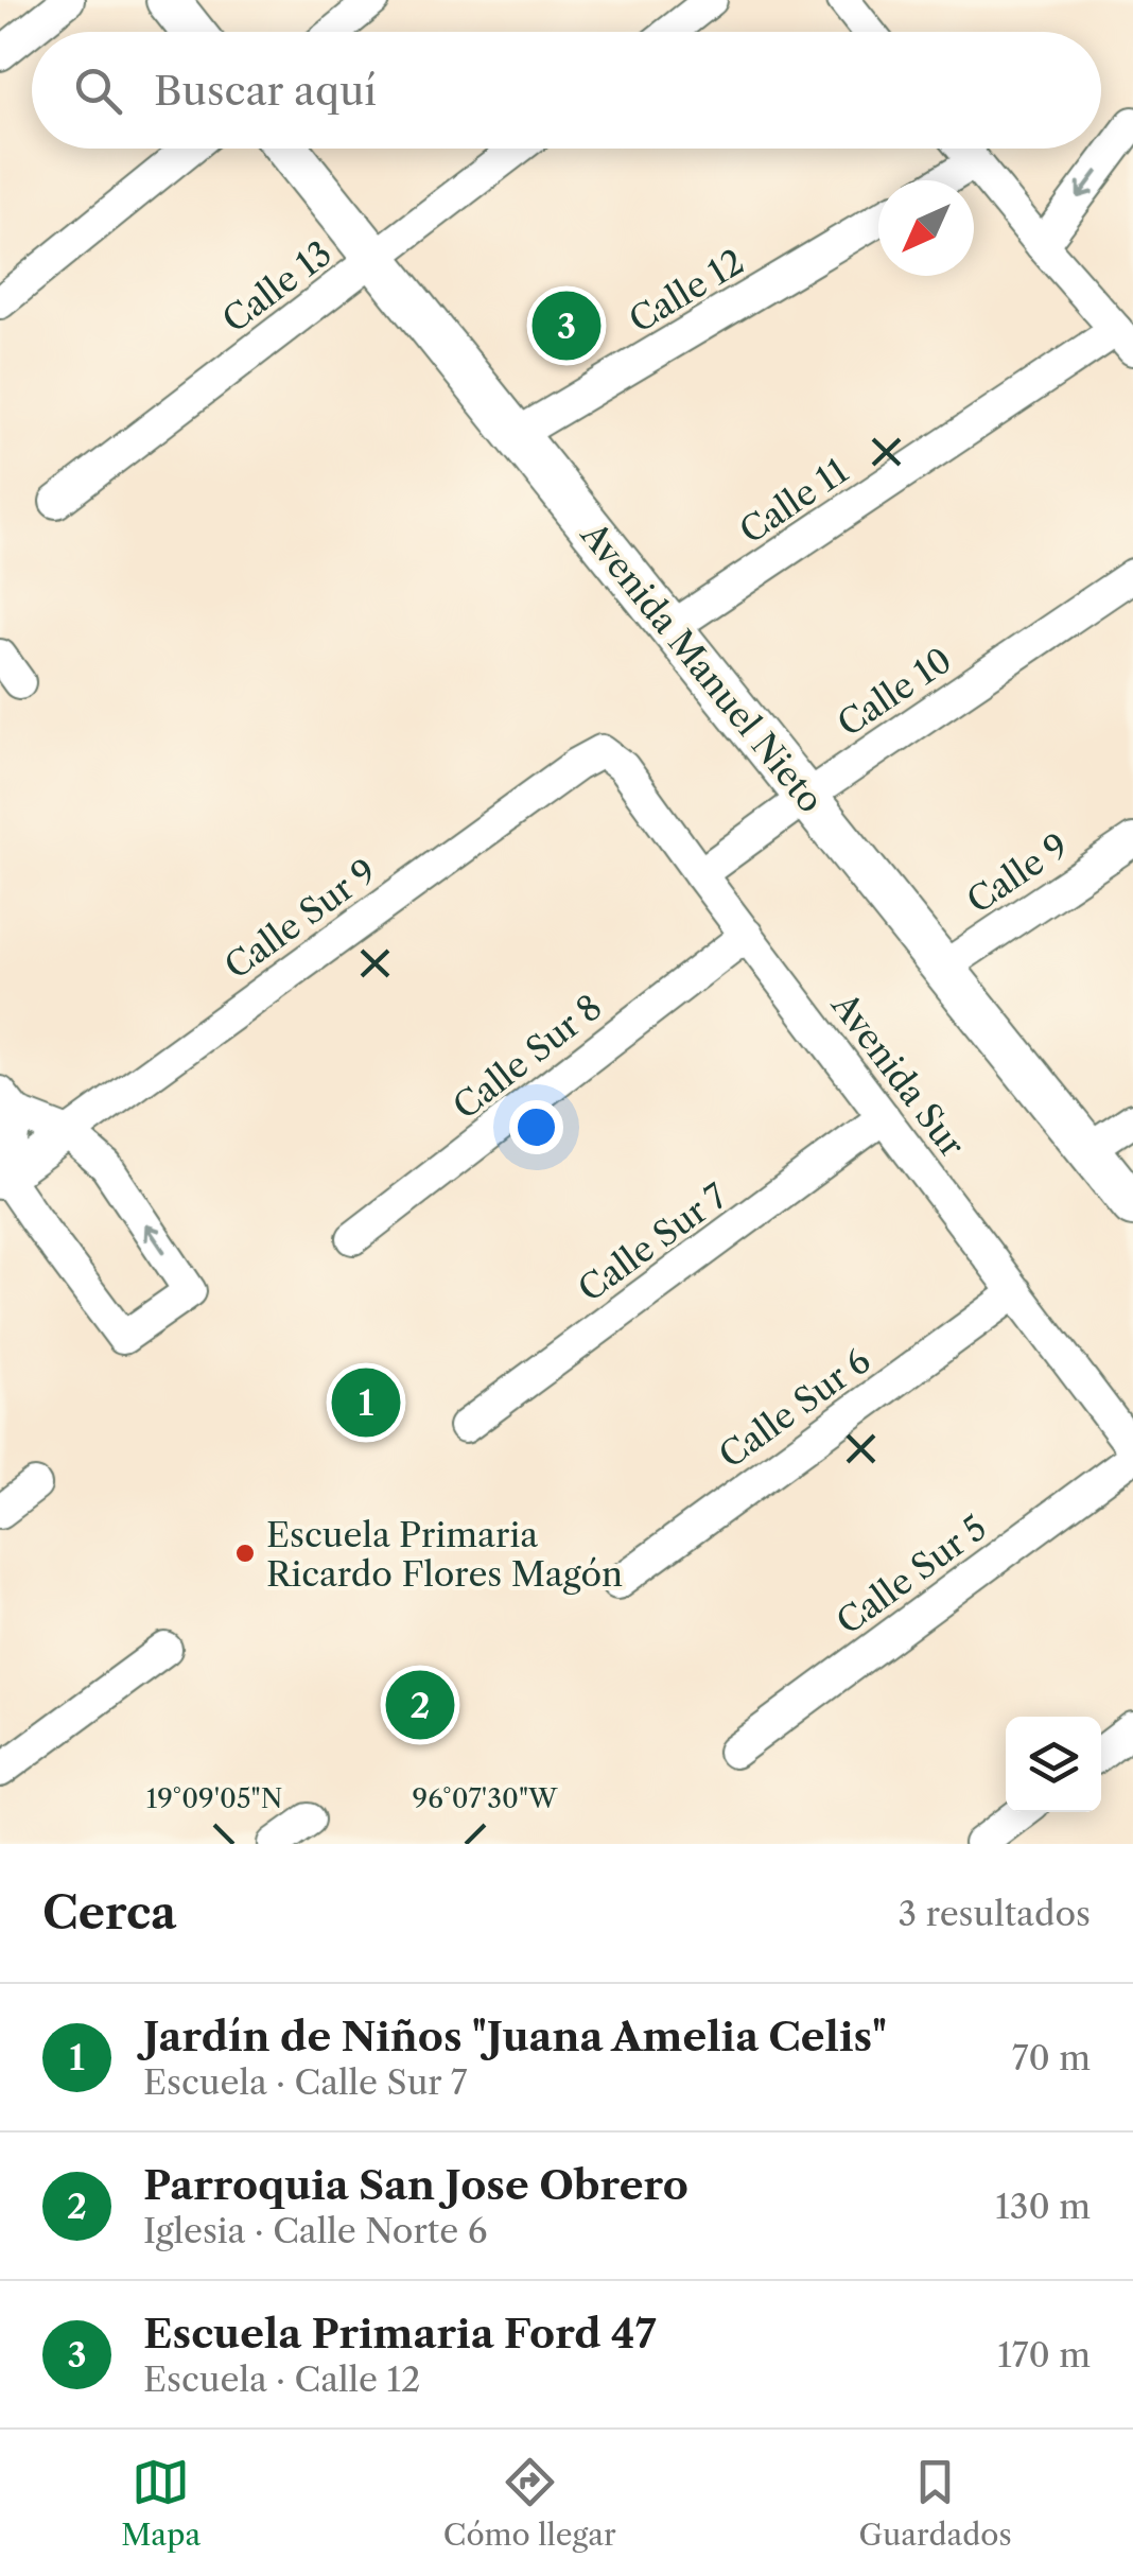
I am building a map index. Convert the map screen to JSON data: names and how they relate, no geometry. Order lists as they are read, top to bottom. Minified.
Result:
{"streets":{"street":["Calle 13","Calle 12","Calle 11","Avenida Manuel Nieto","Calle 10","Calle 9","Calle Sur 9","Calle Sur 8","Avenida Sur","Calle Sur 7","Calle Sur 6","Calle Sur 5"]},"crossings":[["Calle 13","Avenida Manuel Nieto"],["Calle 12","Avenida Manuel Nieto"],["Calle 11","Avenida Manuel Nieto"],["Avenida Manuel Nieto","Calle 10"],["Avenida Manuel Nieto","Calle 9"],["Calle 10","Avenida Sur"],["Calle Sur 9","Avenida Sur"],["Calle Sur 8","Avenida Sur"],["Avenida Sur","Calle Sur 7"],["Avenida Sur","Calle Sur 6"]],"places":["Escuela Primaria Ricardo Flores Magón"],"north":"bottom left","page":{"search":"Buscar aquí","pins":["3","1","2"],"heading":["Cerca","3 resultados"],"list":[{"mark":"1","name":"Jardín de Niños \"Juana Amelia Celis\"","note":"Escuela · Calle Sur 7","value":"70 m"},{"mark":"2","name":"Parroquia San Jose Obrero","note":"Iglesia · Calle Norte 6","value":"130 m"},{"mark":"3","name":"Escuela Primaria Ford 47","note":"Escuela · Calle 12","value":"170 m"}],"nav":["Mapa","Cómo llegar","Guardados"]},"coordinates":["19°09'05\"N","96°07'30\"W"]}
